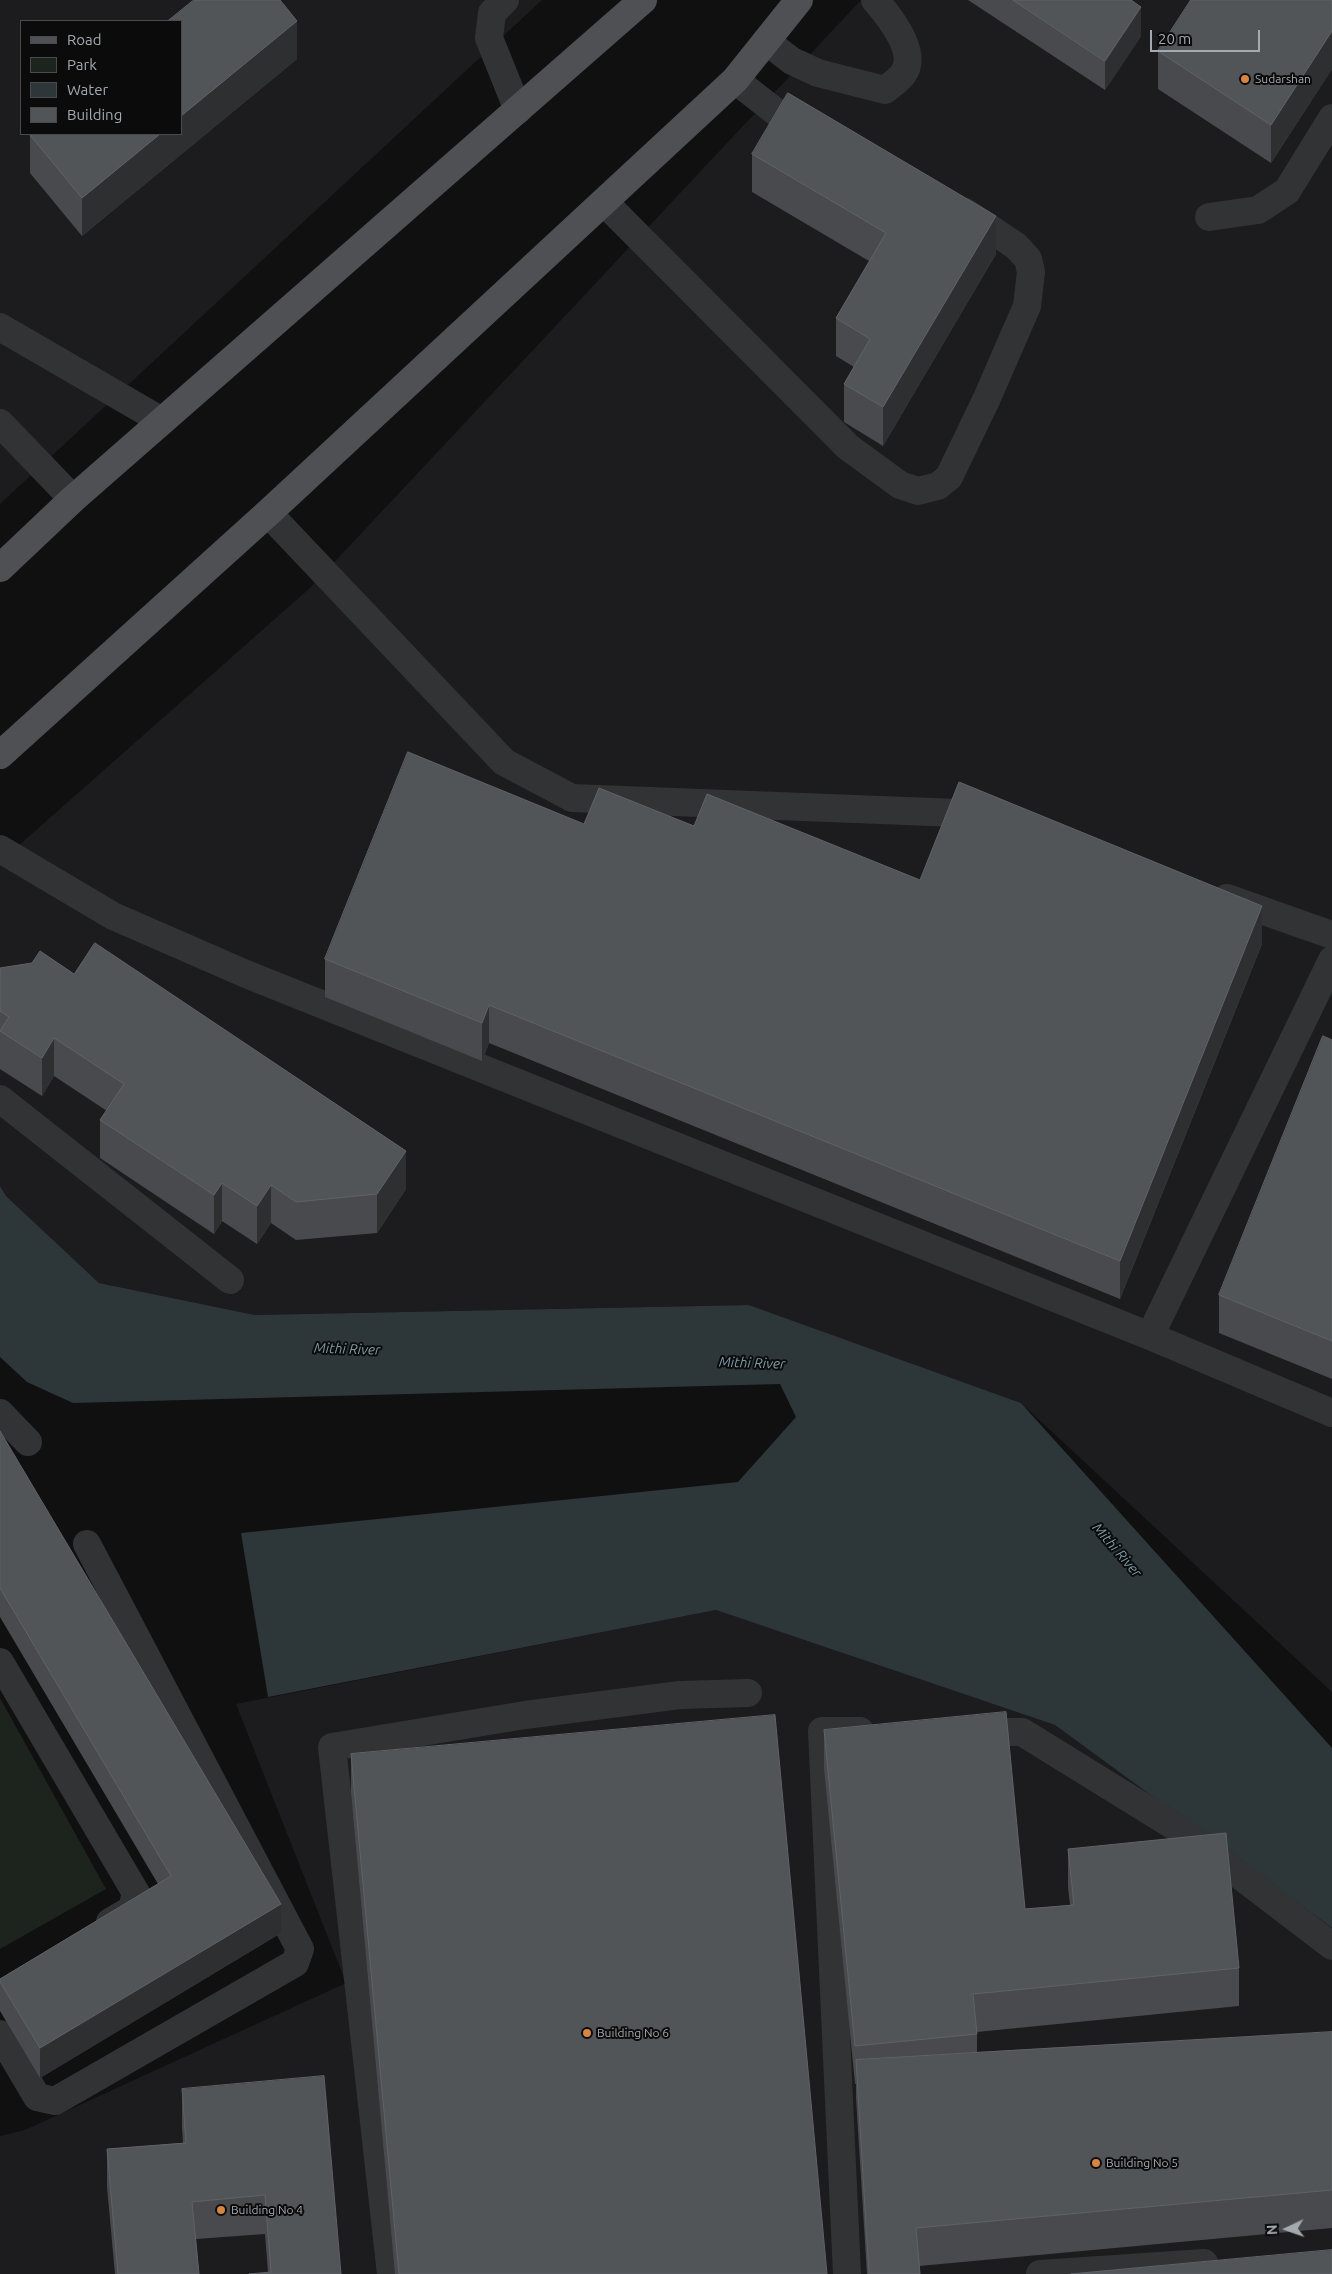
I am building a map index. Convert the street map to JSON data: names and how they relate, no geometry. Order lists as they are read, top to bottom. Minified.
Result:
{"water":["Mithi River"],"places":["Sudarshan","Building No 6","Building No 5","Building No 4"],"legend":["Road","Park","Water","Building"],"scale_bar":"20 m","north":"left"}
